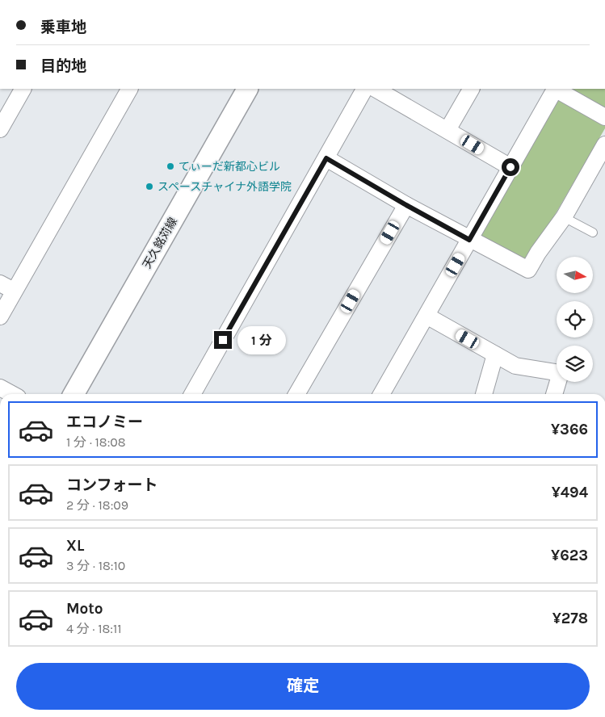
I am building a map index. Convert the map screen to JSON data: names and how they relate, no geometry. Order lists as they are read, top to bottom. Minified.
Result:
{"streets":{"street":["天久銘苅線"]},"places":["てぃーだ新都心ビル","スペースチャイナ外語学院"],"north":"right","page":{"banner":["乗車地","目的地"],"bubble":"1 分","list":[{"name":"エコノミー","note":"1 分 · 18:08","value":"¥366"},{"name":"コンフォート","note":"2 分 · 18:09","value":"¥494"},{"name":"XL","note":"3 分 · 18:10","value":"¥623"},{"name":"Moto","note":"4 分 · 18:11","value":"¥278"}],"buttons":"確定"}}
